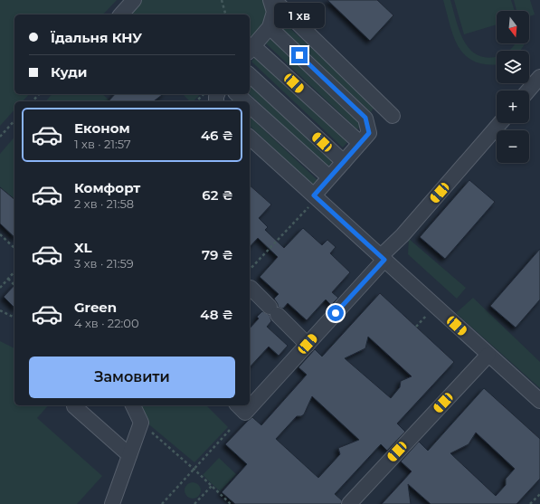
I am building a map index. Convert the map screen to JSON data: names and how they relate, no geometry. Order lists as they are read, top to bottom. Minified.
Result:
{"north":"bottom","page":{"bubble":"1 хв","map_buttons":["+","−"],"banner":["Їдальня КНУ","Куди"],"list":[{"name":"Економ","note":"1 хв · 21:57","value":"46 ₴"},{"name":"Комфорт","note":"2 хв · 21:58","value":"62 ₴"},{"name":"XL","note":"3 хв · 21:59","value":"79 ₴"},{"name":"Green","note":"4 хв · 22:00","value":"48 ₴"}],"buttons":"Замовити"}}
